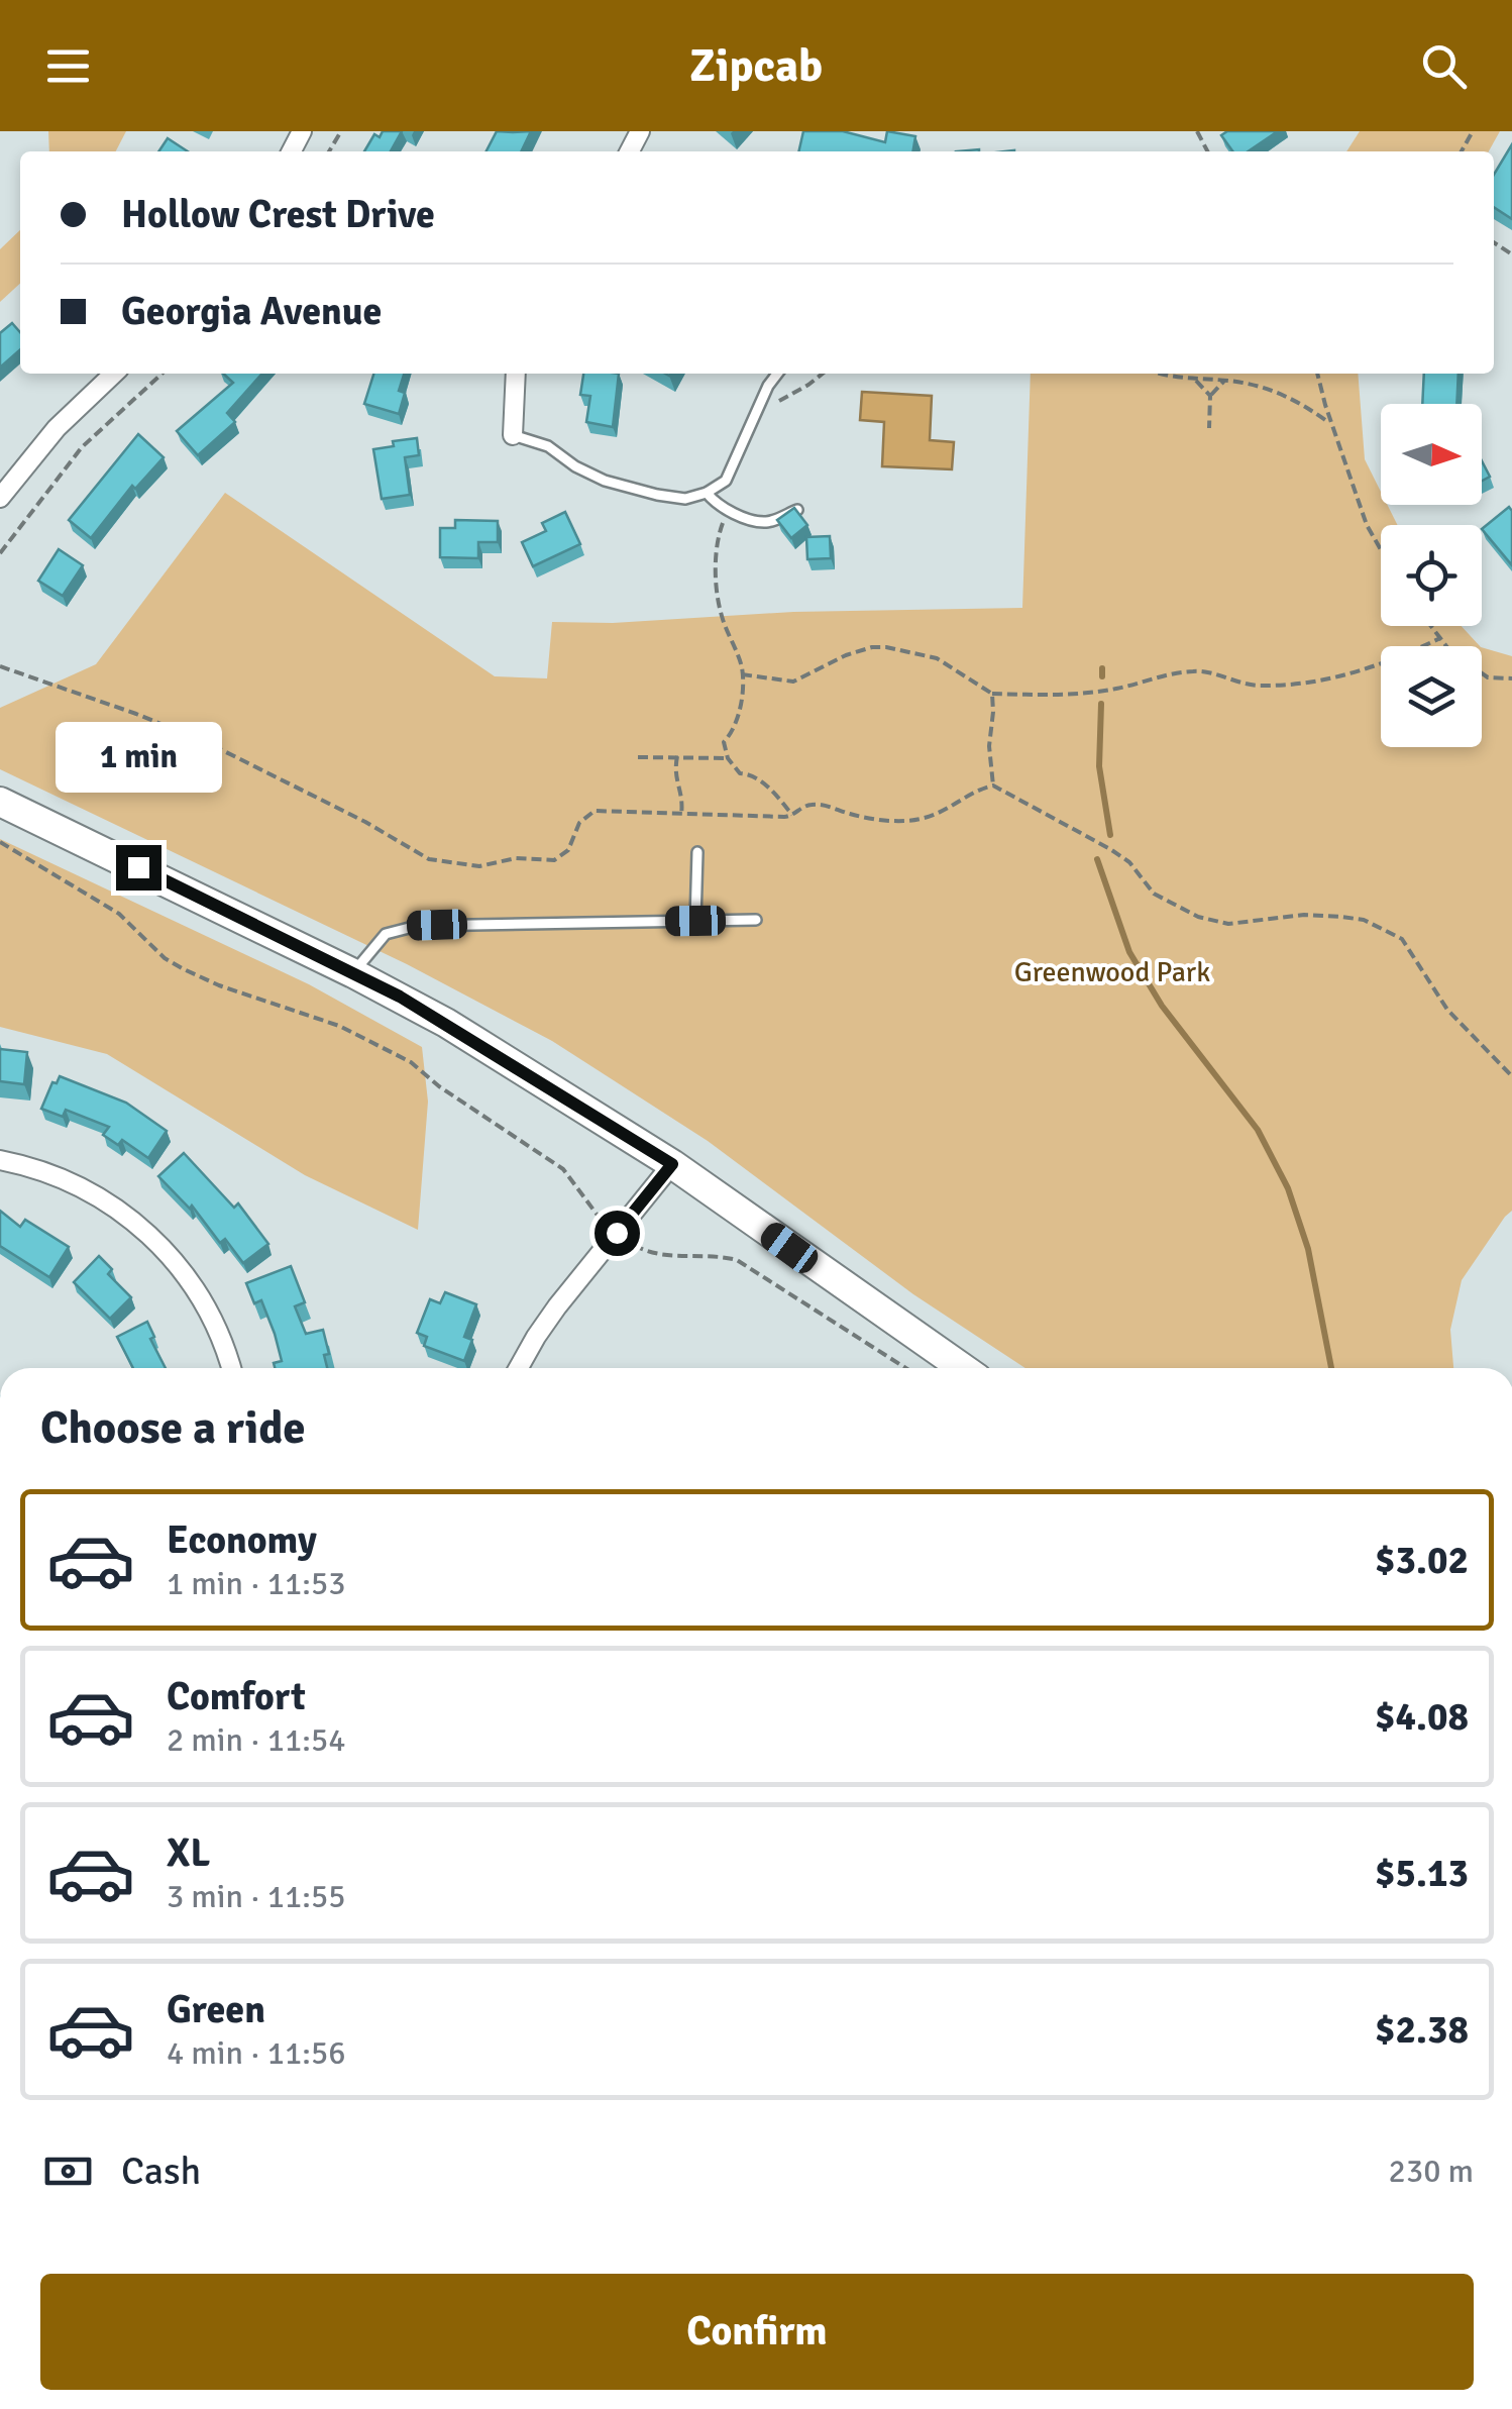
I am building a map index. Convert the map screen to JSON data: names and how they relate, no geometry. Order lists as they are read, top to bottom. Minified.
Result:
{"parks":["Greenwood Park"],"north":"right","page":{"header":"Zipcab","banner":["Hollow Crest Drive","Georgia Avenue"],"bubble":"1 min","heading":"Choose a ride","list":[{"name":"Economy","note":"1 min · 11:53","value":"$3.02"},{"name":"Comfort","note":"2 min · 11:54","value":"$4.08"},{"name":"XL","note":"3 min · 11:55","value":"$5.13"},{"name":"Green","note":"4 min · 11:56","value":"$2.38"}],"pay":["Cash","230 m"],"buttons":"Confirm"}}
